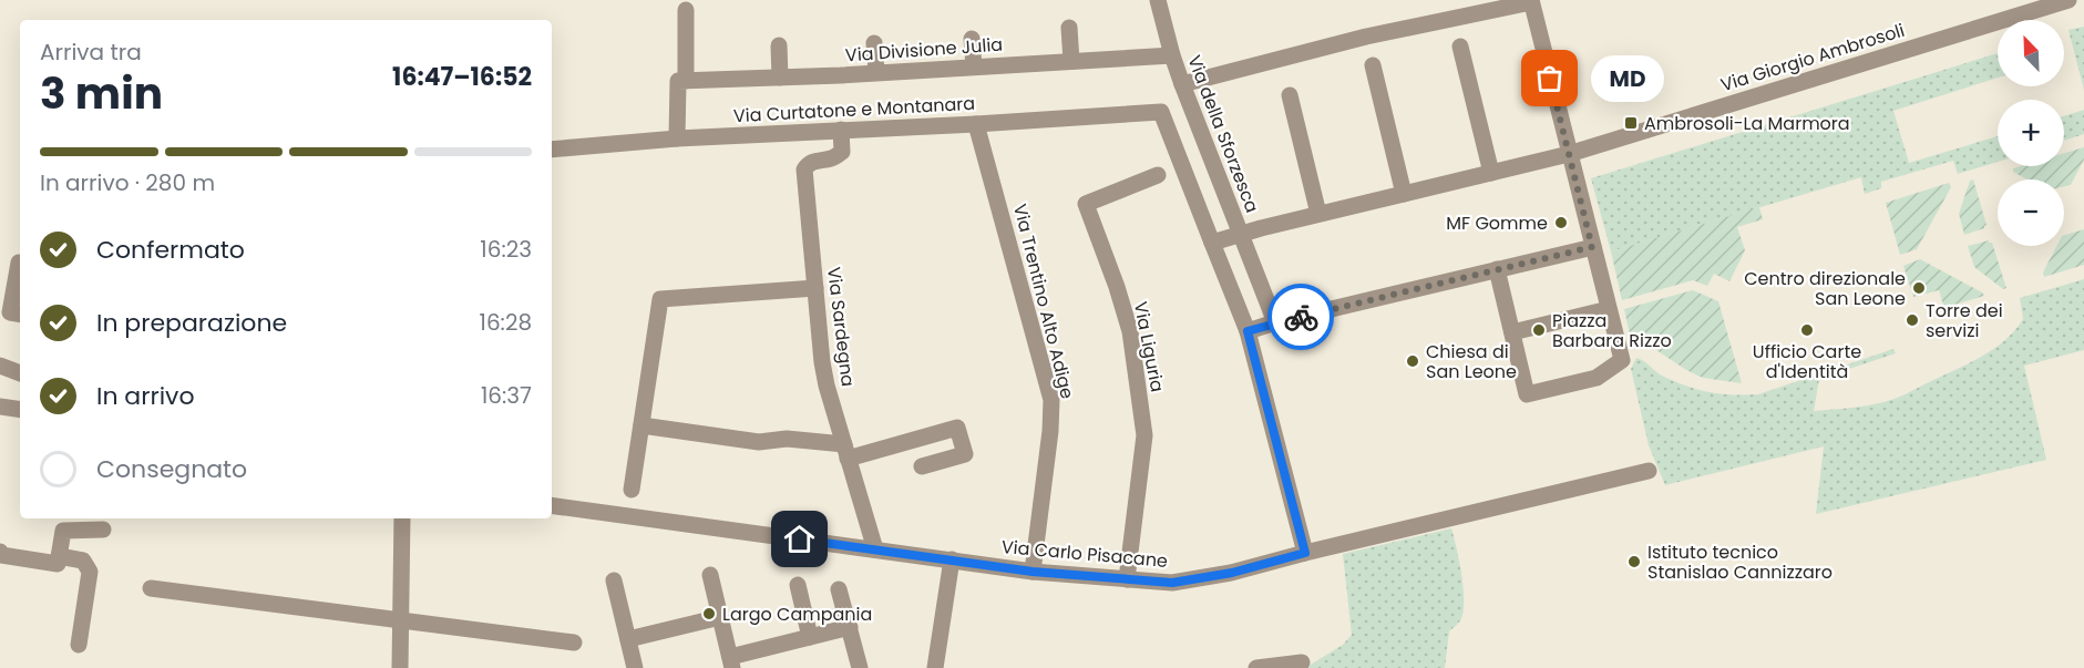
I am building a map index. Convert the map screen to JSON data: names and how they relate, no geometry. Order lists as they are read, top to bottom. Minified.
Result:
{"streets":{"street":["Via Divisione Julia","Via Giorgio Ambrosoli","Via Curtatone e Montanara","Via della Sforzesca","Via Trentino Alto Adige","Via Sardegna","Via Liguria","Via Carlo Pisacane"]},"crossings":[["Via Divisione Julia","Via della Sforzesca"],["Via Giorgio Ambrosoli","Via della Sforzesca"],["Via Curtatone e Montanara","Via della Sforzesca"],["Via Curtatone e Montanara","Via Trentino Alto Adige"],["Via Curtatone e Montanara","Via Sardegna"],["Via Trentino Alto Adige","Via Carlo Pisacane"],["Via Sardegna","Via Carlo Pisacane"],["Via Liguria","Via Carlo Pisacane"]],"places":{"other":["MD","MF Gomme","Centro direzionale San Leone","Torre dei servizi","Piazza Barbara Rizzo","Ufficio Carte d'Identità","Chiesa di San Leone","Istituto tecnico Stanislao Cannizzaro","Largo Campania"],"transit":["Ambrosoli-La Marmora"]},"north":"top left","page":{"map_buttons":["+","−"],"heading":["3 min","Arriva tra","16:47–16:52"],"bubble":"MD","bar":"In arrivo · 280 m","list":[["Confermato","16:23"],["In preparazione","16:28"],["In arrivo","16:37"],"Consegnato"]}}
